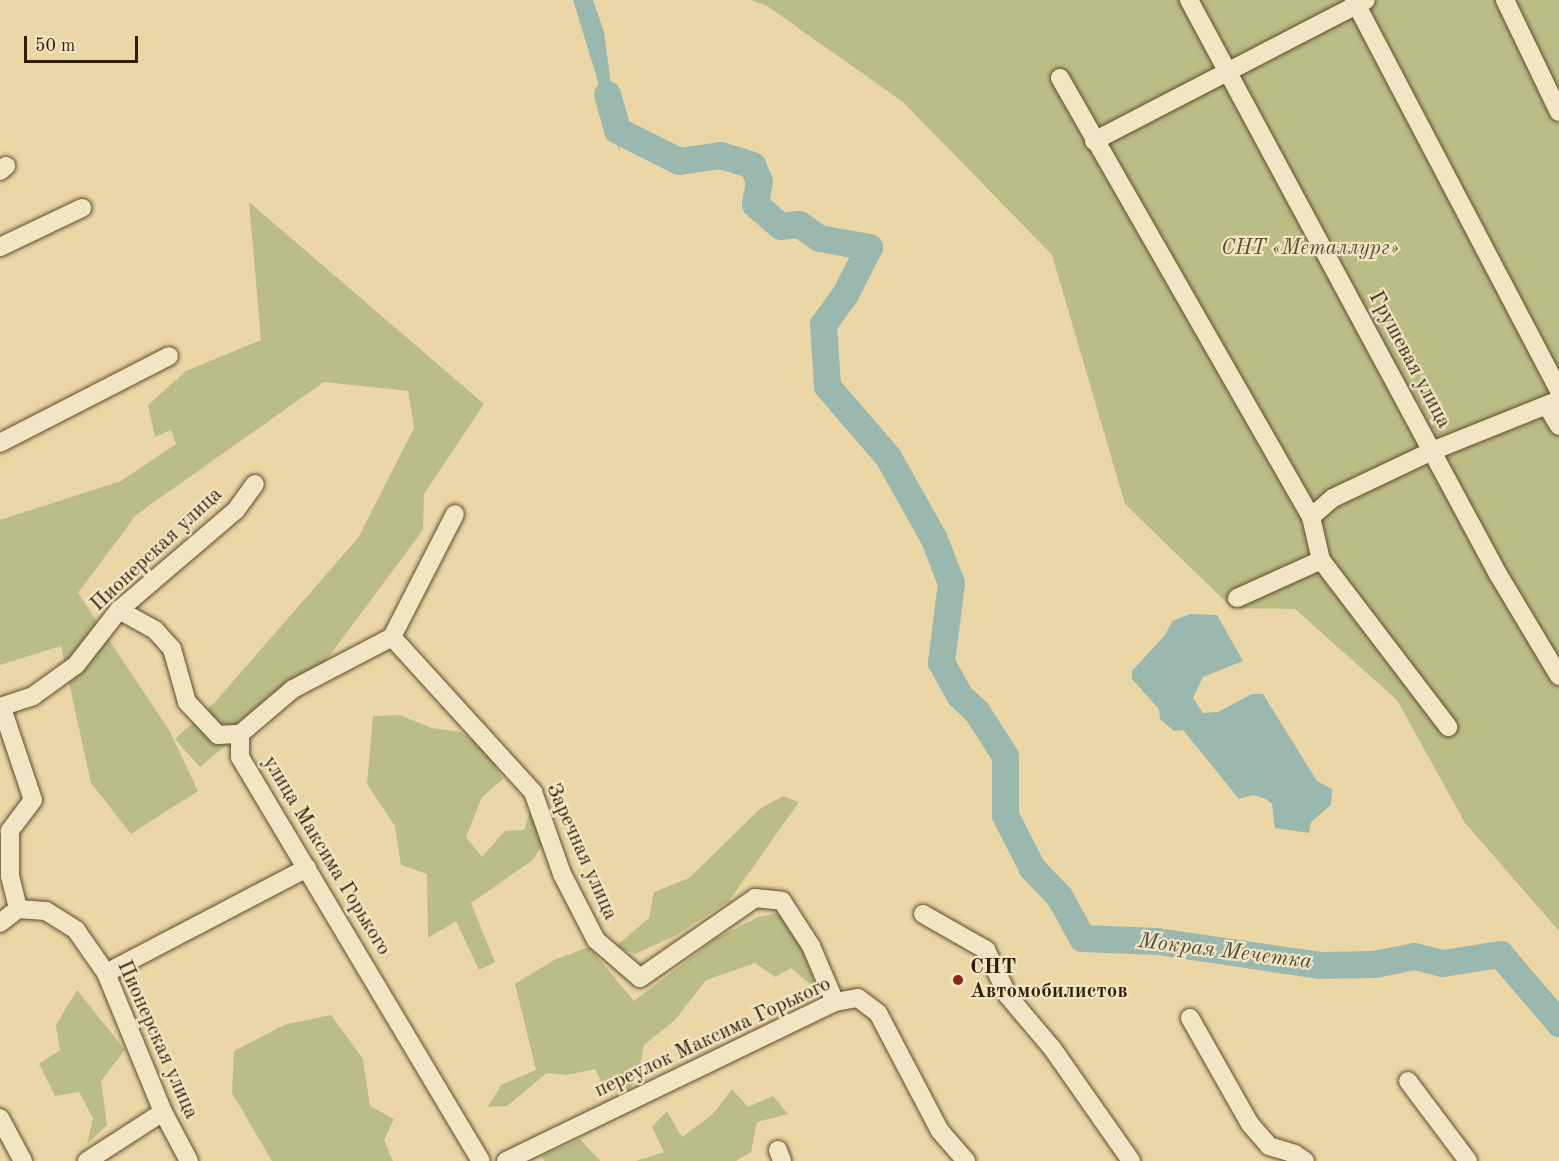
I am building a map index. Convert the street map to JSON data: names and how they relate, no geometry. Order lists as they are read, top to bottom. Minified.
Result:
{"streets":{"street":["Грушевая улица","Пионерская улица","Заречная улица","улица Максима Горького","переулок Максима Горького"]},"crossings":[["Заречная улица","переулок Максима Горького"]],"water":["Мокрая Мечетка"],"parks":["СНТ «Металлург»"],"places":["СНТ Автомобилистов"],"scale_bar":"50 m"}
